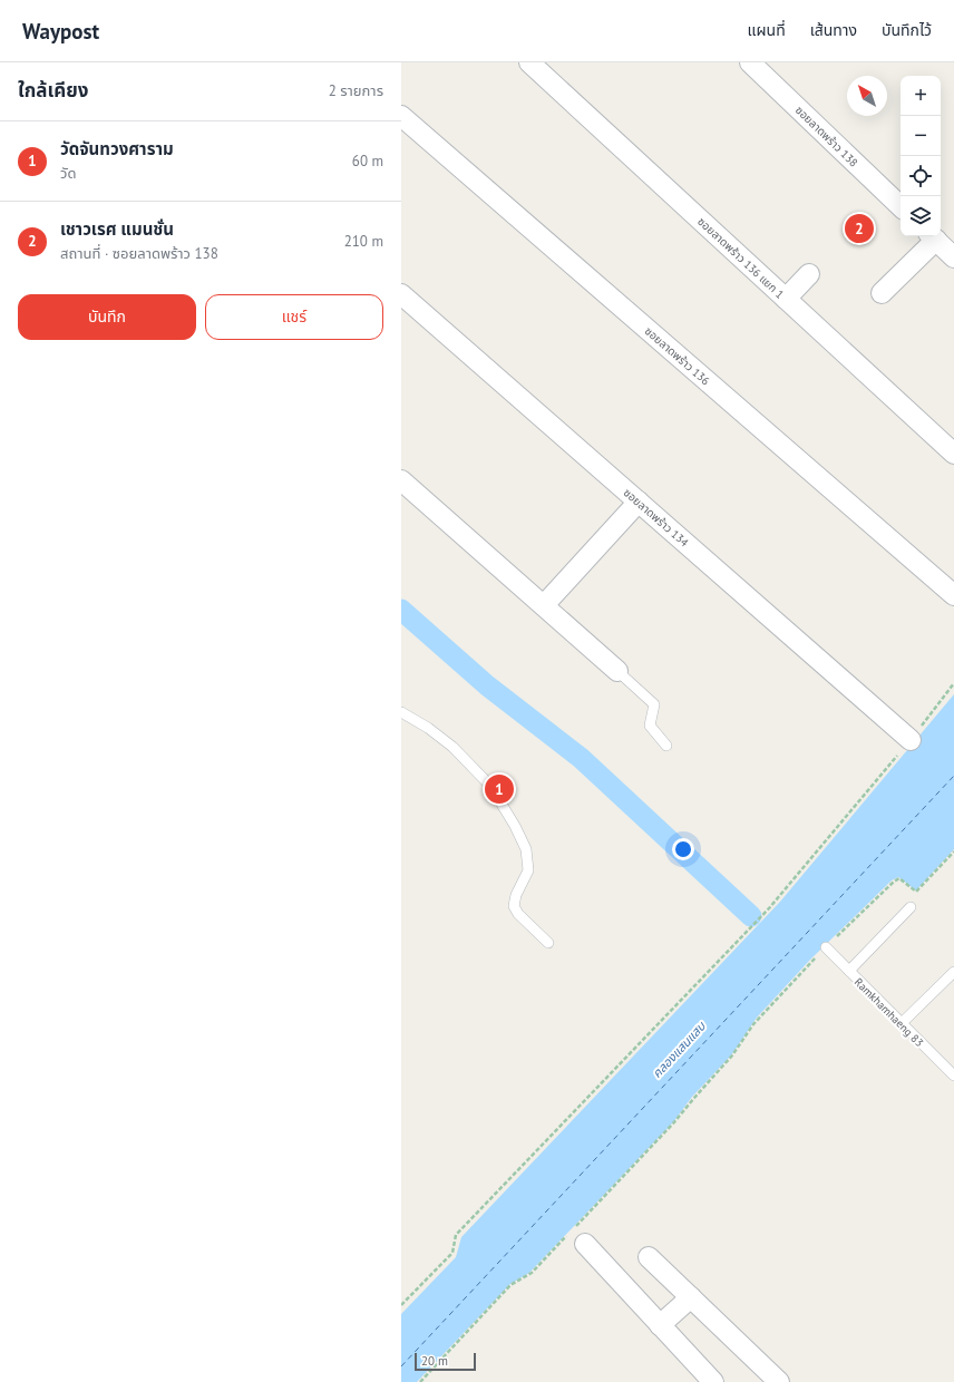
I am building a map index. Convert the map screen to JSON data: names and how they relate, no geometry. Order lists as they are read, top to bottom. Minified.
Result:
{"streets":{"street":["ซอยลาดพร้าว 138","ซอยลาดพร้าว 136 แยก 1","ซอยลาดพร้าว 136","ซอยลาดพร้าว 134"],"lane":["Ramkhamhaeng 83"]},"water":["คลองแสนแสบ"],"scale_bar":"20 m","north":"top left","page":{"header":"Waypost","nav":["แผนที่","เส้นทาง","บันทึกไว้"],"heading":["ใกล้เคียง","2 รายการ"],"map_buttons":["+","−"],"list":[{"mark":"1","name":"วัดจันทวงศาราม","note":"วัด","value":"60 m"},{"mark":"2","name":"เชาวเรศ แมนชั่น","note":"สถานที่ · ซอยลาดพร้าว 138","value":"210 m"}],"pins":["2","1"],"buttons":["บันทึก","แชร์"],"scale":"20 m"}}
